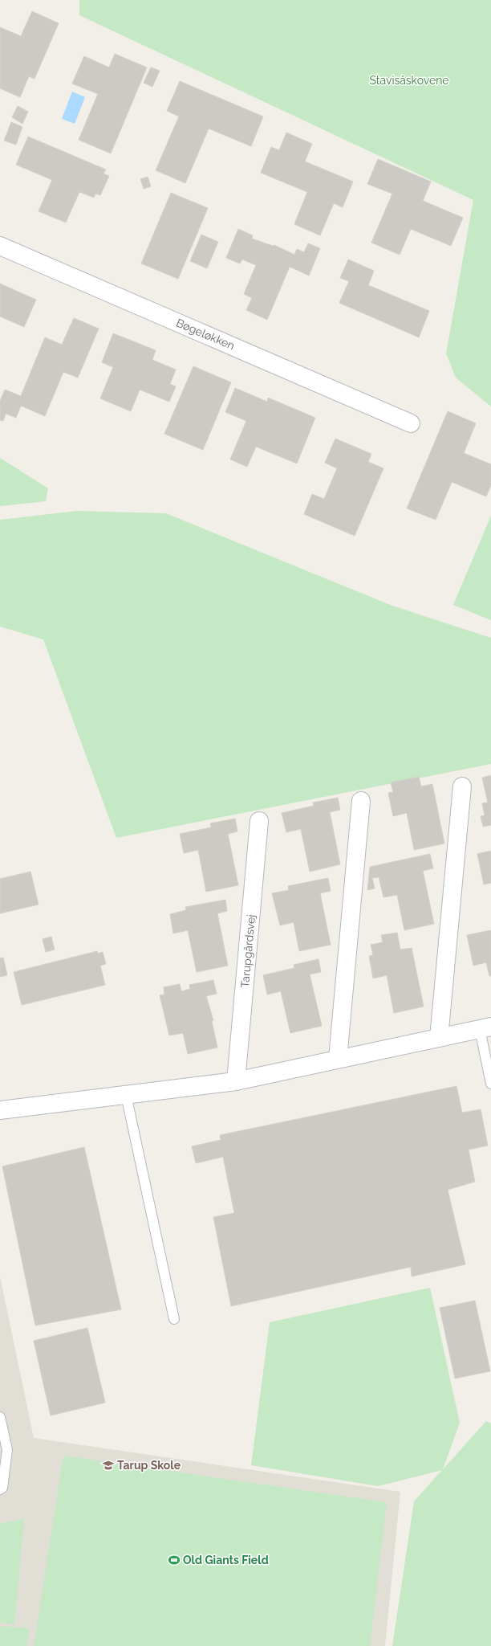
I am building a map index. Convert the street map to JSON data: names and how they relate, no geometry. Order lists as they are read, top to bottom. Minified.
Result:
{"streets":{"street":["Bøgeløkken","Tarupgårdsvej"]},"parks":["Stavisåskovene"],"places":{"school or university":["Tarup Skole"],"sports":["Old Giants Field"]}}
